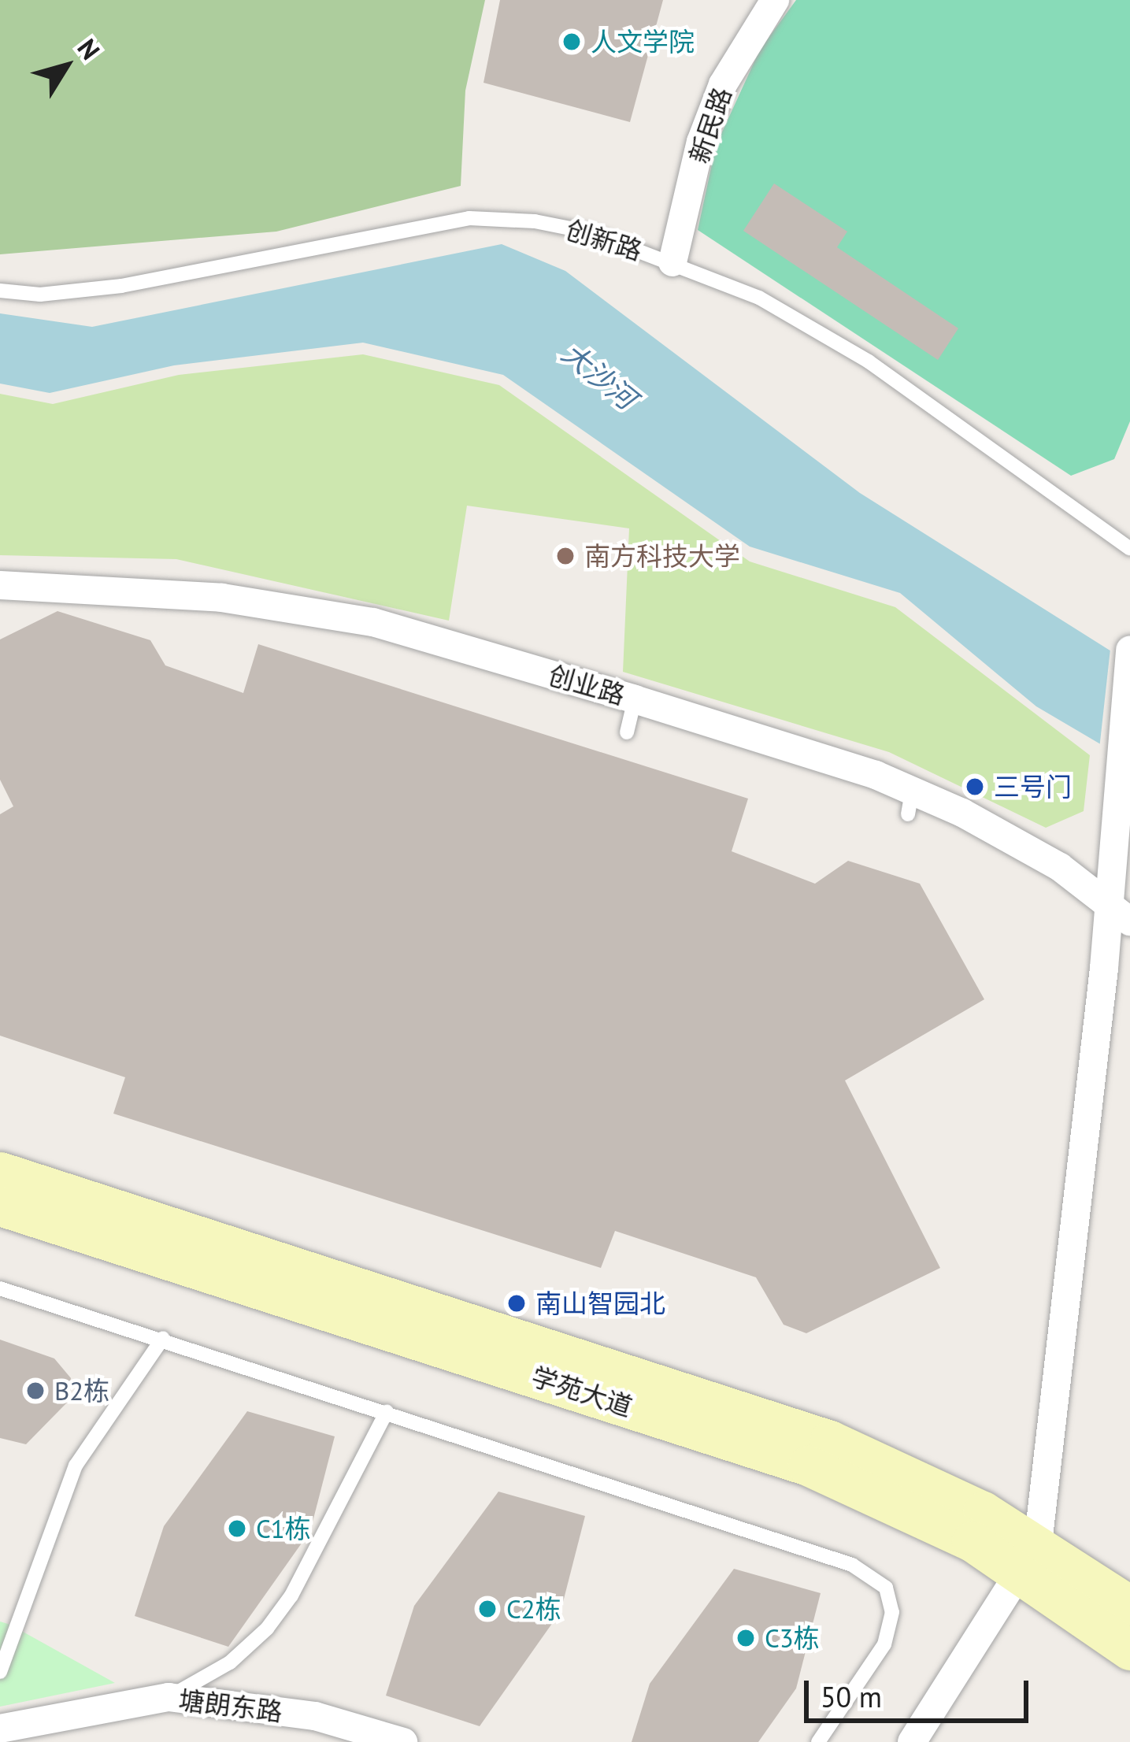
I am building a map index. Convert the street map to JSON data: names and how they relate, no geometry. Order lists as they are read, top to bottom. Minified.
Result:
{"streets":{"main road":["学苑大道"],"street":["新民路","创业路","塘朗东路"],"lane":["创新路"]},"crossings":[["新民路","创新路"]],"water":["大沙河"],"places":["人文学院","南方科技大学","三号门","南山智园北","B2栋","C1栋","C2栋","C3栋"],"scale_bar":"50 m","north":"top right"}
